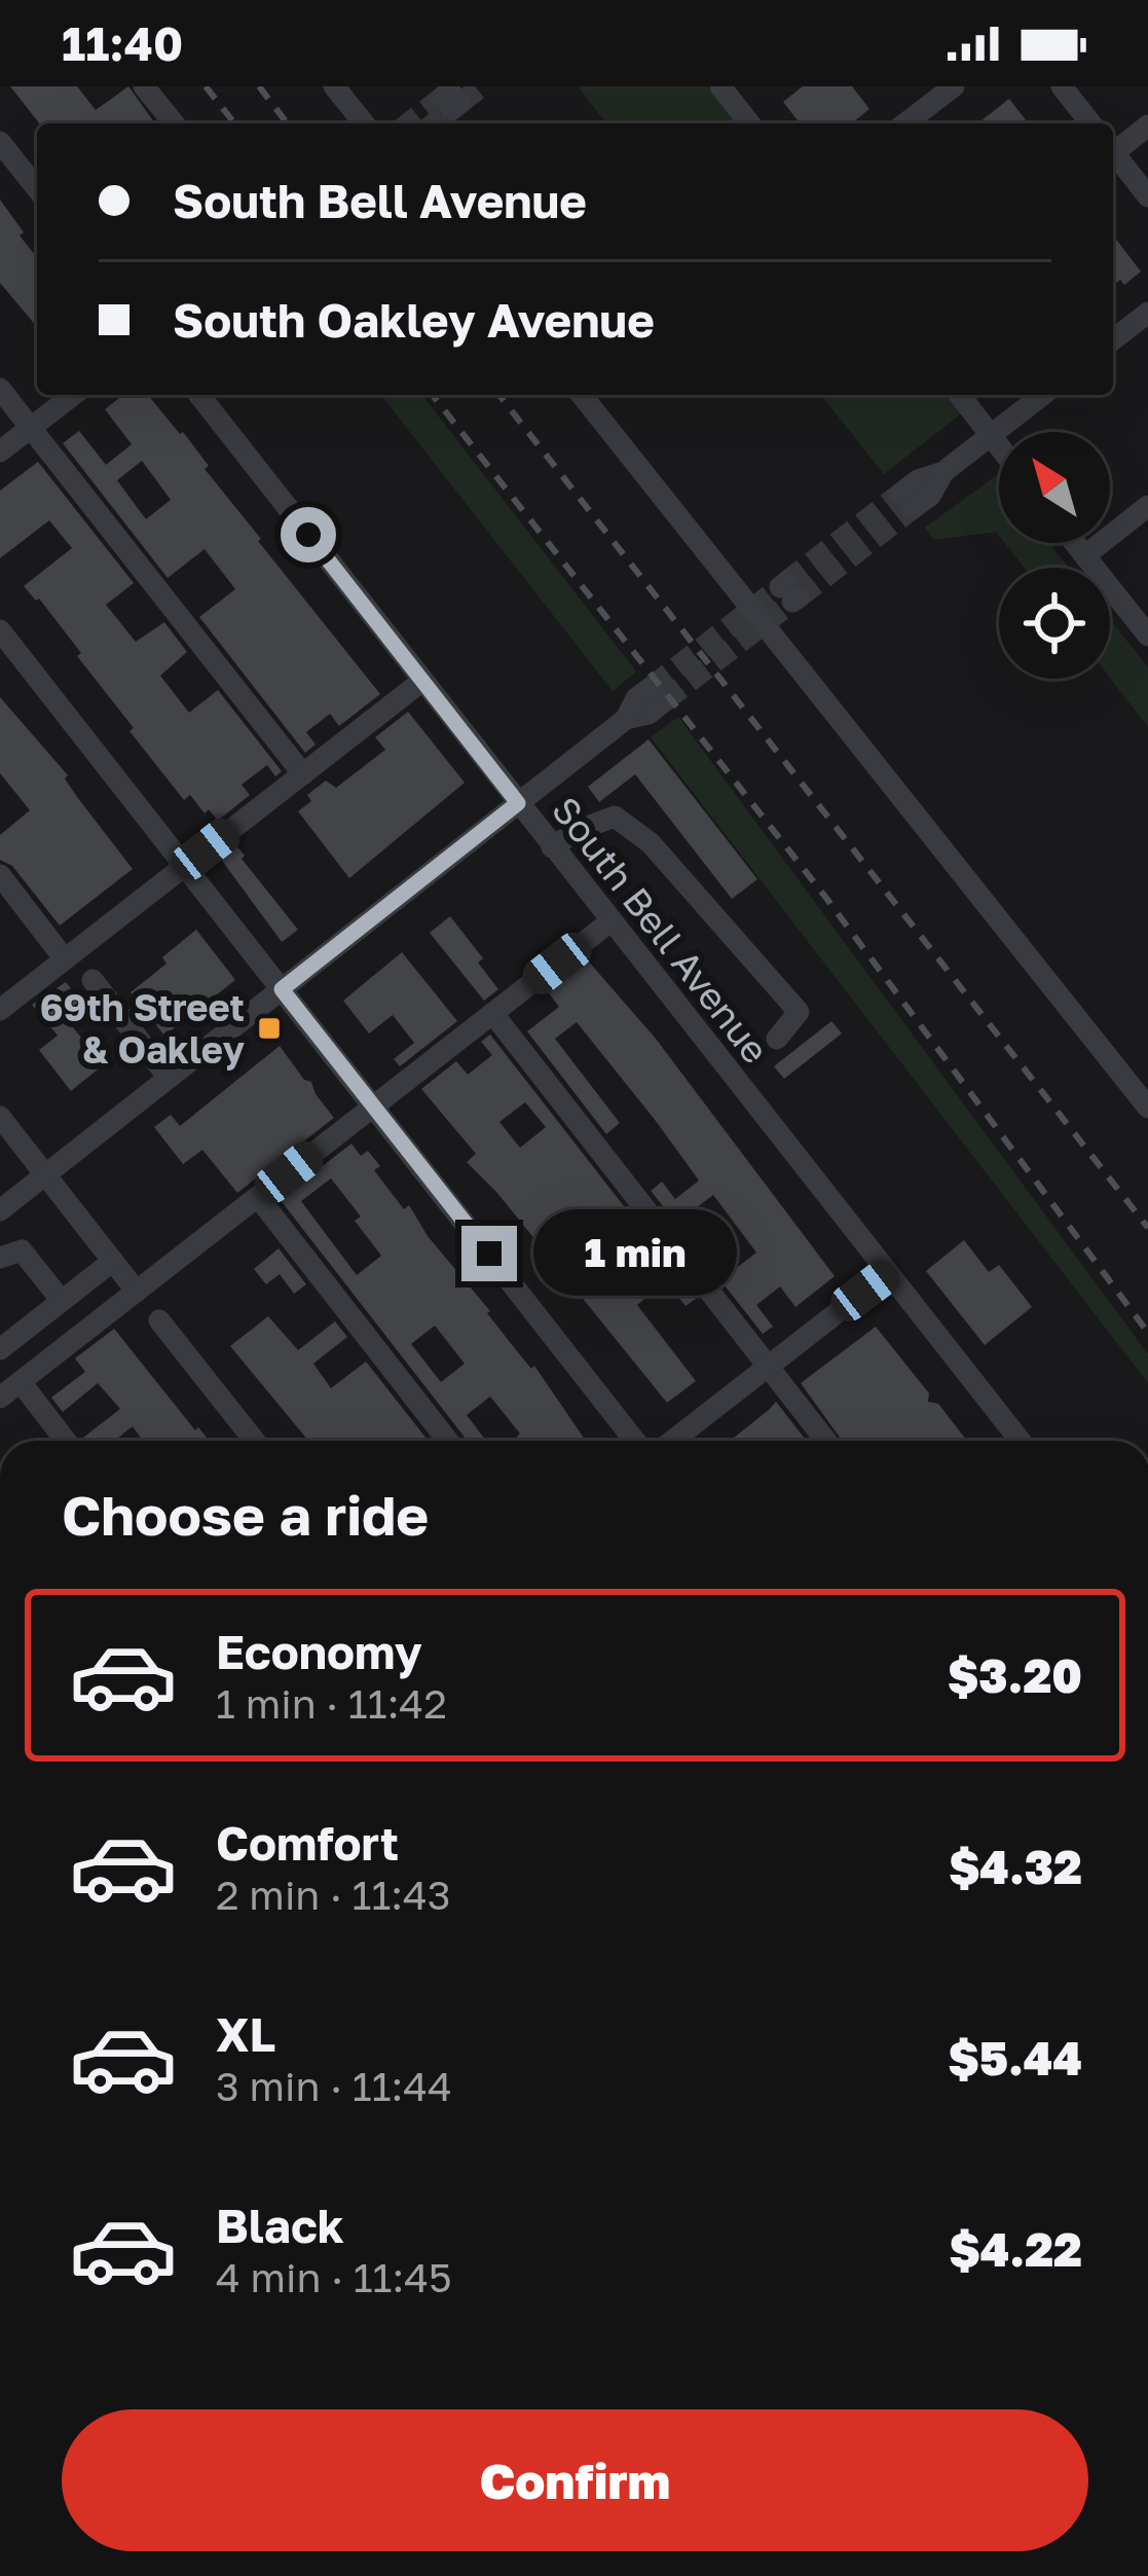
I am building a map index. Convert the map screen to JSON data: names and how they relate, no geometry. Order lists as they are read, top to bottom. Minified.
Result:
{"streets":{"street":["South Bell Avenue"]},"places":{"transit":["69th Street & Oakley"]},"north":"top left","page":{"status":"11:40","banner":["South Bell Avenue","South Oakley Avenue"],"bubble":"1 min","heading":"Choose a ride","list":[{"name":"Economy","note":"1 min · 11:42","value":"$3.20"},{"name":"Comfort","note":"2 min · 11:43","value":"$4.32"},{"name":"XL","note":"3 min · 11:44","value":"$5.44"},{"name":"Black","note":"4 min · 11:45","value":"$4.22"}],"buttons":"Confirm"}}
